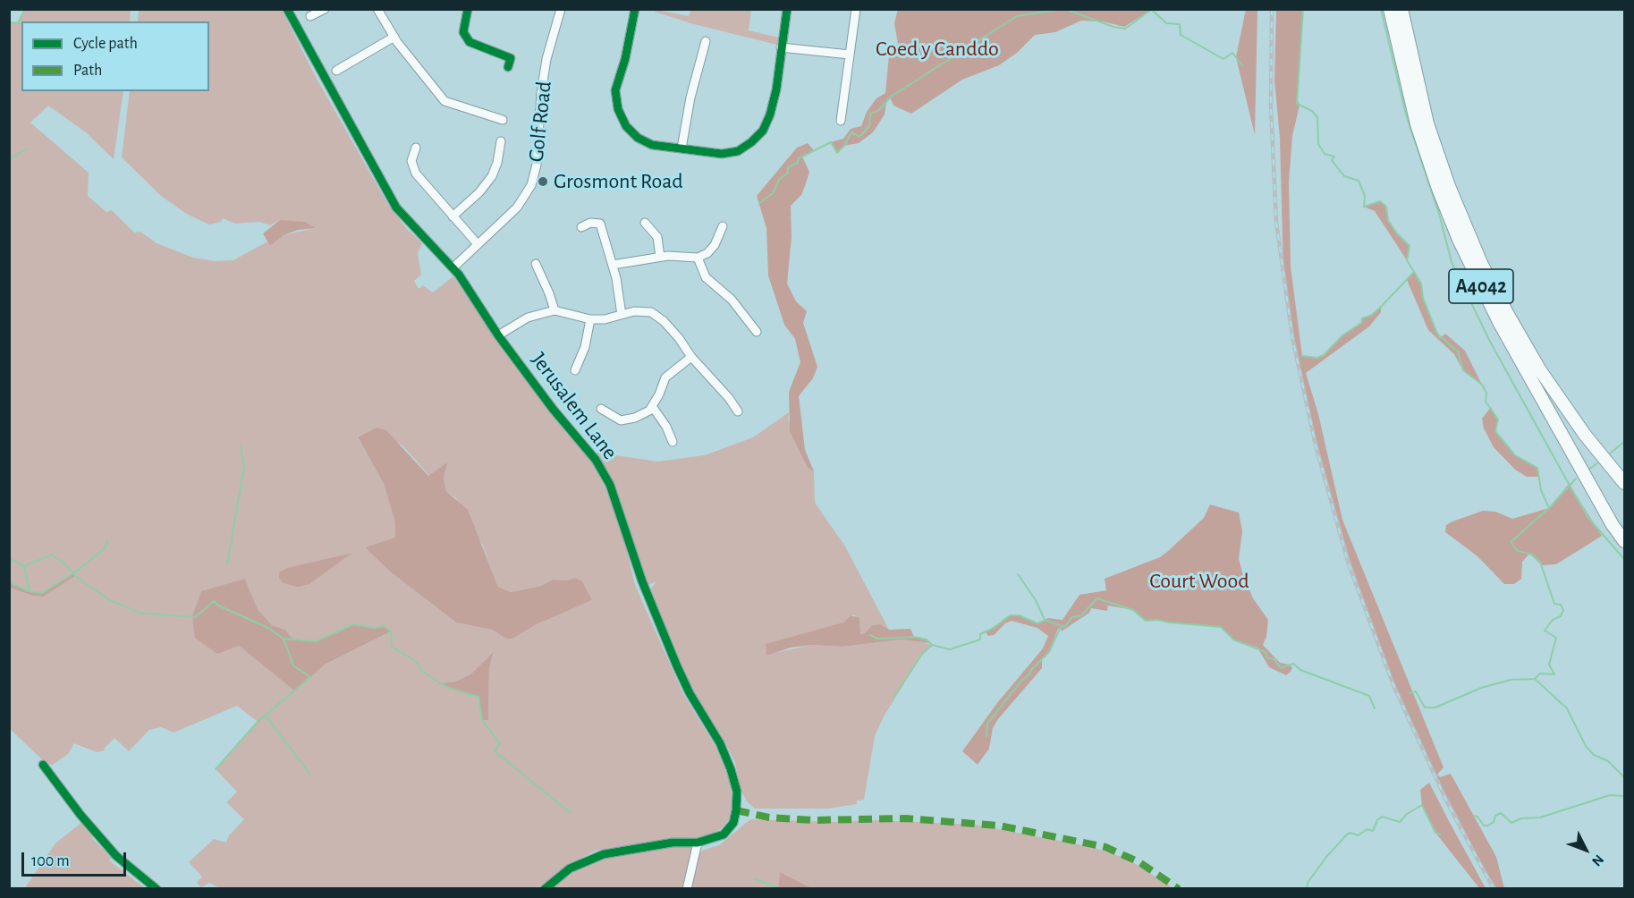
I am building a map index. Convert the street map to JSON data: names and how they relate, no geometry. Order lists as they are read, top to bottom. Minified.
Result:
{"streets":{"highway":["A4042"],"street":["Golf Road","Jerusalem Lane"]},"crossings":[["Golf Road","Jerusalem Lane"]],"parks":["Coed y Canddo","Court Wood"],"places":["Grosmont Road"],"legend":["Cycle path","Path"],"scale_bar":"100 m","north":"bottom right"}
